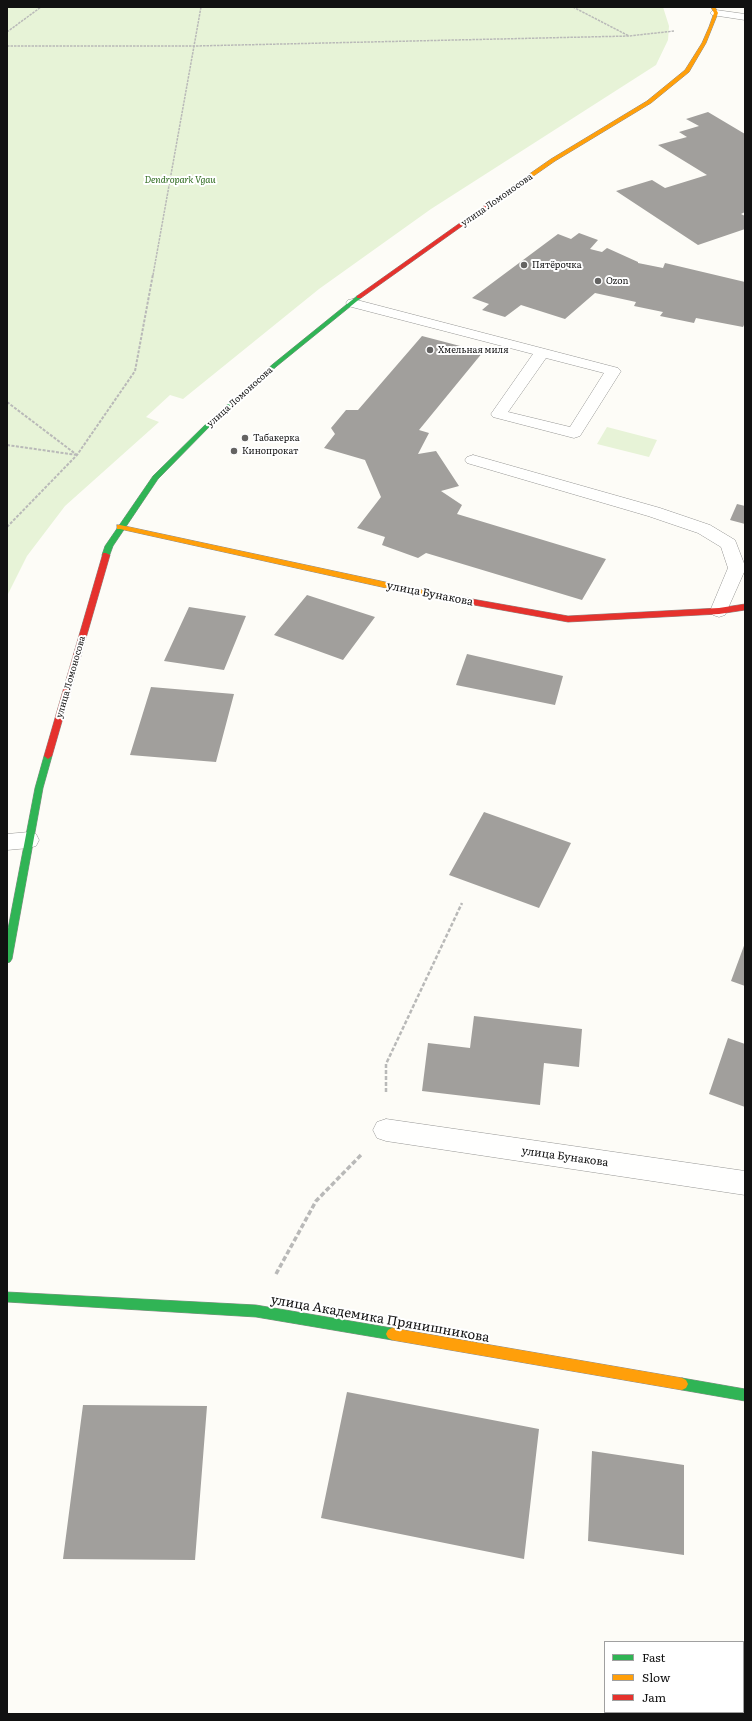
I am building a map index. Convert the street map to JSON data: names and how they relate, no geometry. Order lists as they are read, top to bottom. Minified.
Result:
{"streets":{"main road":["улица Ломоносова","улица Бунакова","улица Академика Прянишникова"]},"crossings":[["улица Ломоносова","улица Бунакова"]],"parks":["Dendropark Vgau"],"places":["Пятёрочка","Ozon","Хмельная миля","Табакерка","Кинопрокат"],"legend":["Fast","Slow","Jam"]}
